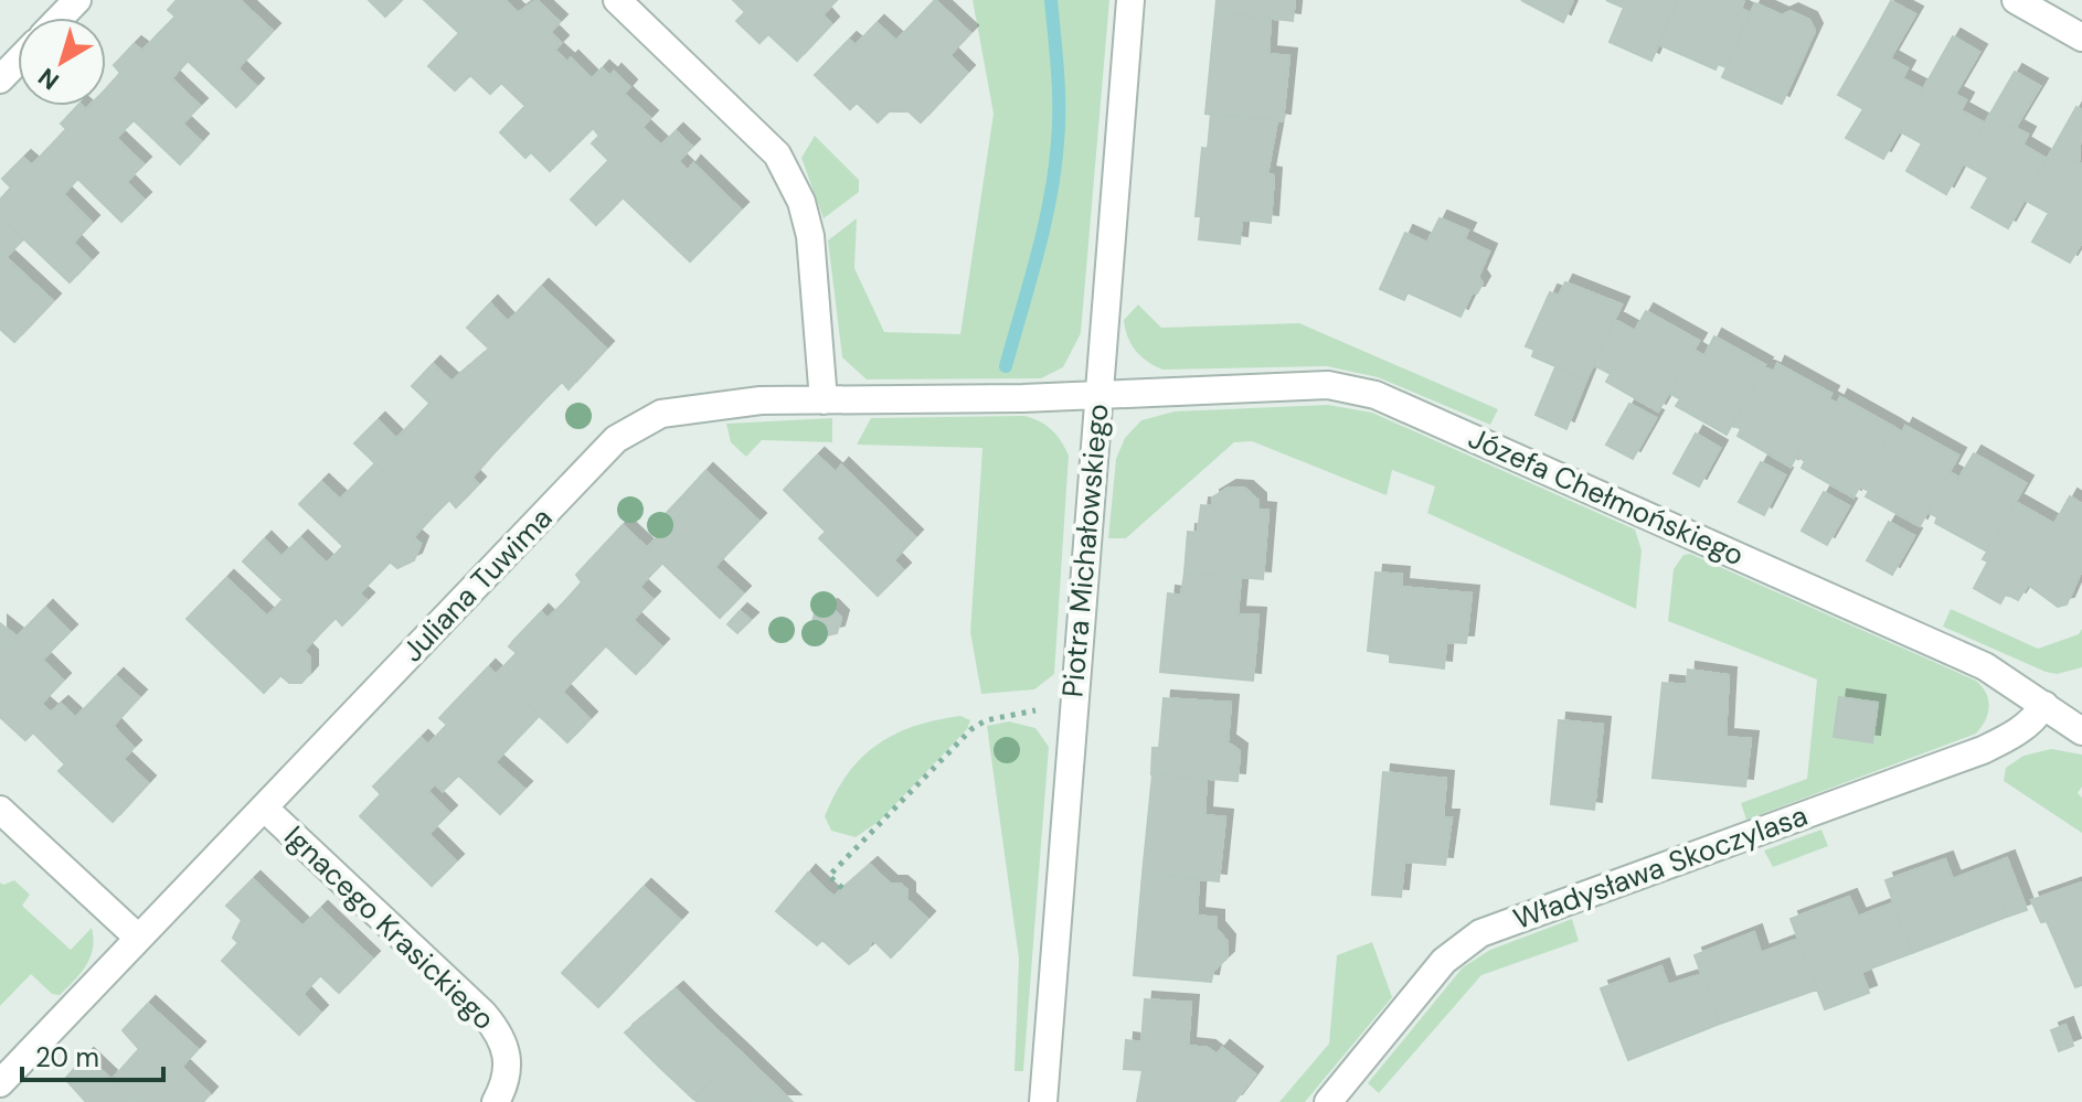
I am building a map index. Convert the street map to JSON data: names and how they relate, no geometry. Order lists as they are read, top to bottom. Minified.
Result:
{"streets":{"street":["Józefa Chełmońskiego","Piotra Michałowskiego","Juliana Tuwima","Władysława Skoczylasa","Ignacego Krasickiego"]},"crossings":[["Józefa Chełmońskiego","Piotra Michałowskiego"],["Józefa Chełmońskiego","Juliana Tuwima"],["Józefa Chełmońskiego","Władysława Skoczylasa"],["Piotra Michałowskiego","Juliana Tuwima"],["Juliana Tuwima","Ignacego Krasickiego"]],"scale_bar":"20 m","north":"bottom left"}
